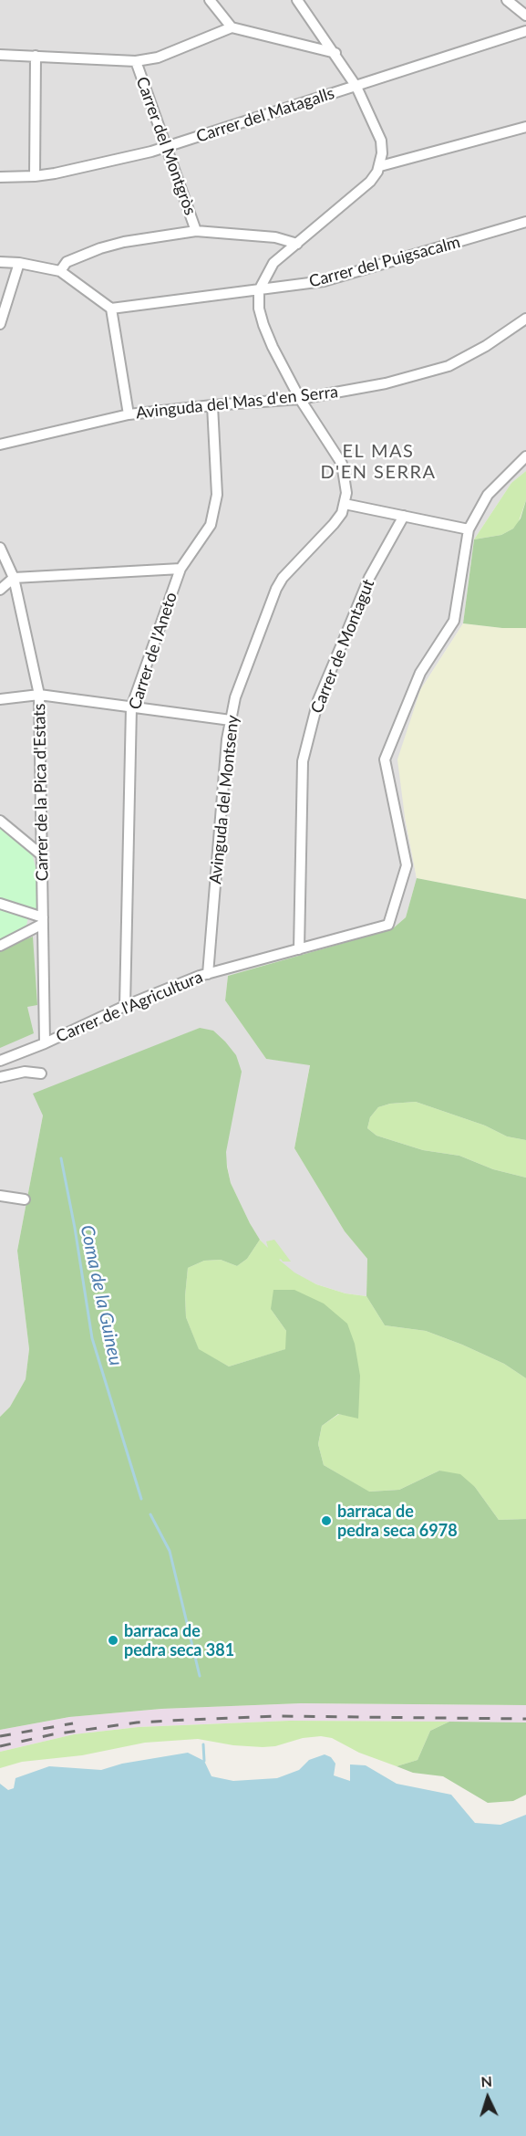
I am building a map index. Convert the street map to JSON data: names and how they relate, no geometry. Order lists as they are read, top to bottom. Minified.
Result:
{"streets":{"street":["Carrer del Matagalls","Carrer del Montgròs","Carrer del Puigsacalm","Avinguda del Mas d'en Serra","Carrer de Montagut","Carrer de l'Aneto","Carrer de la Pica d'Estats","Avinguda del Montseny","Carrer de l'Agricultura"]},"crossings":[["Carrer del Matagalls","Carrer del Montgròs"],["Avinguda del Mas d'en Serra","Carrer de l'Aneto"],["Carrer de Montagut","Carrer de l'Agricultura"],["Carrer de l'Aneto","Carrer de l'Agricultura"],["Carrer de la Pica d'Estats","Carrer de l'Agricultura"],["Avinguda del Montseny","Carrer de l'Agricultura"]],"districts":["EL MAS D'EN SERRA"],"water":["Coma de la Guineu"],"places":["barraca de pedra seca 6978","barraca de pedra seca 381"],"north":"top"}
